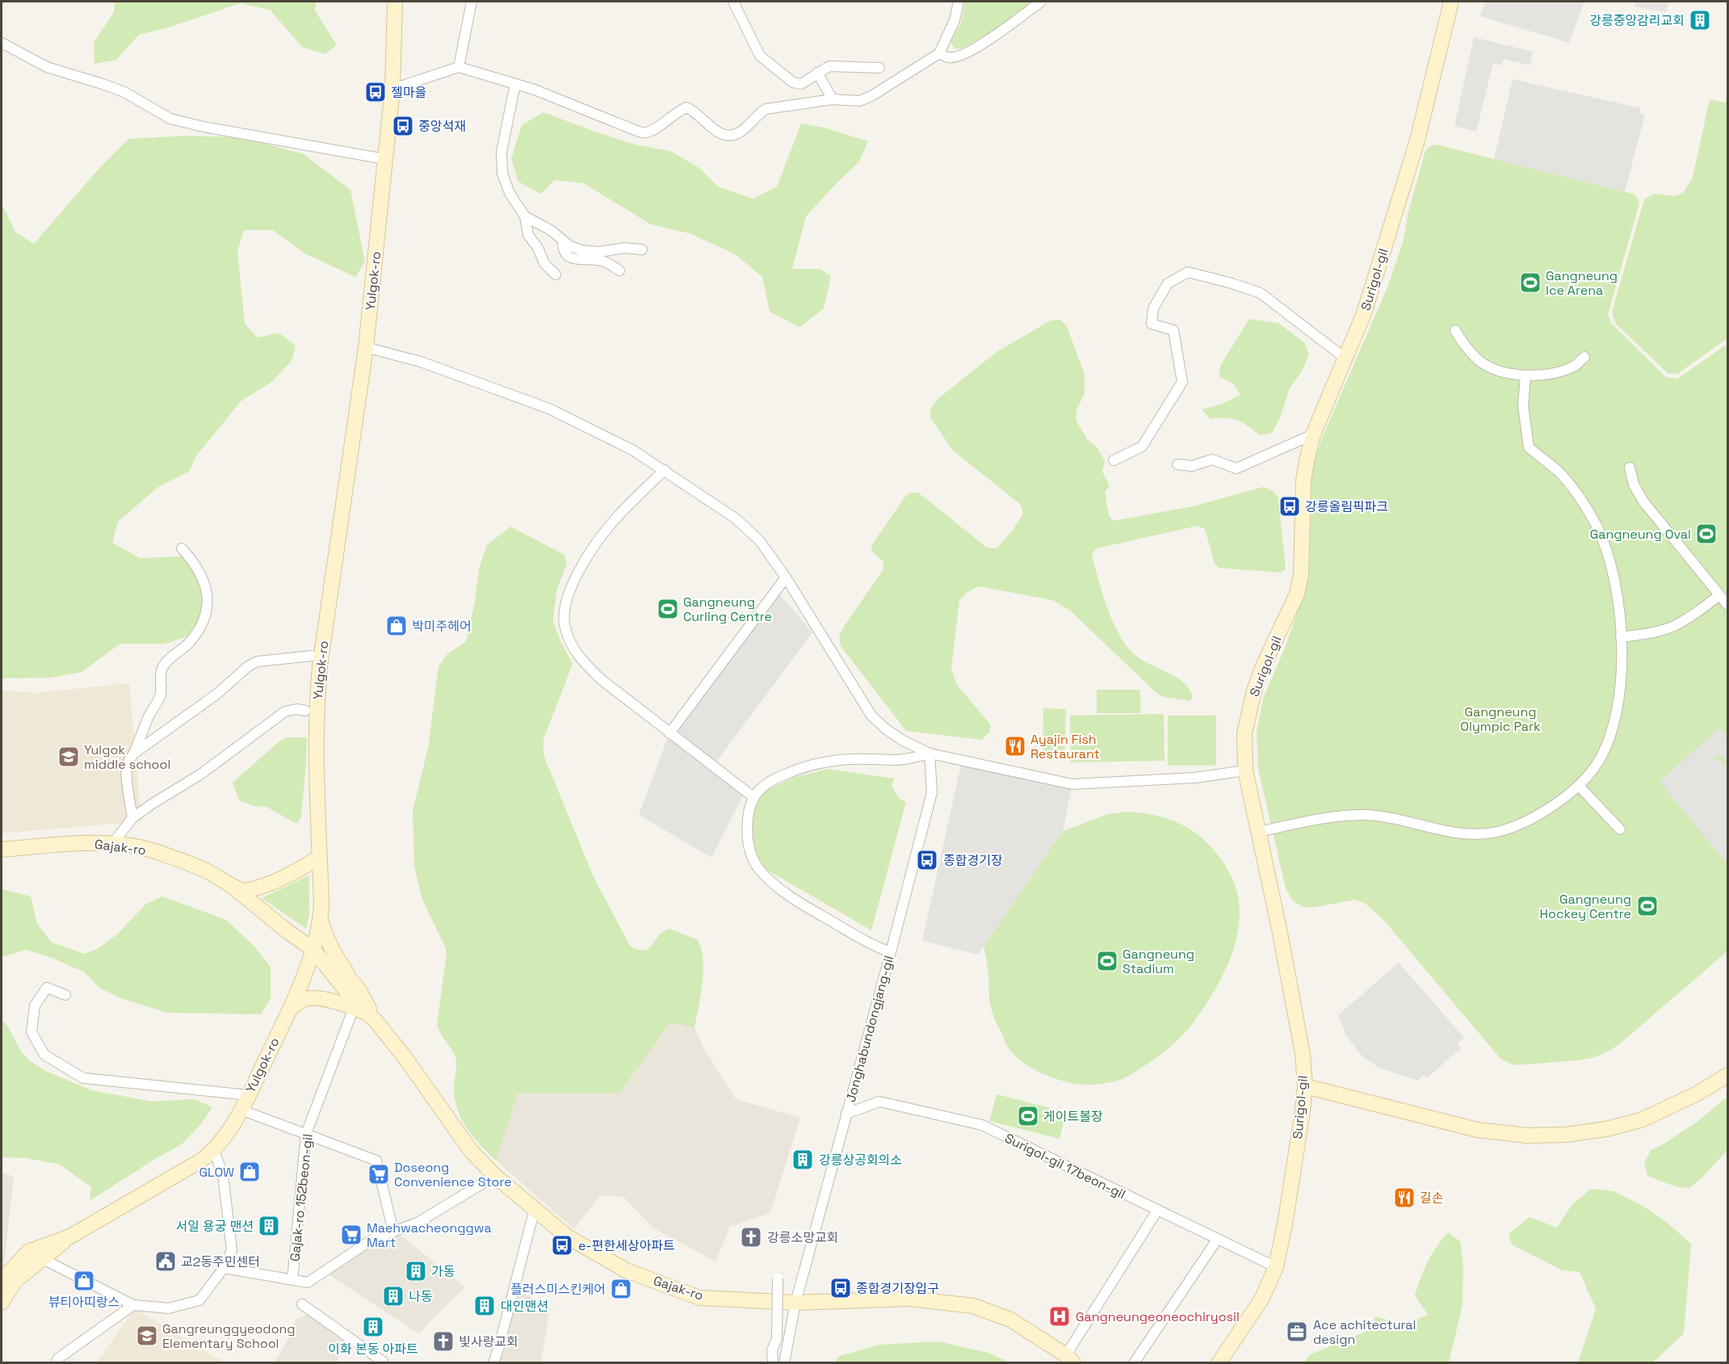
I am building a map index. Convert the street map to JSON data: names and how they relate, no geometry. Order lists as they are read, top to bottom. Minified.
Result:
{"streets":{"street":["Surigol-gil","Yulgok-ro","Gajak-ro","Jonghabundongjang-gil","Surigol-gil 17beon-gil","Gajak-ro 152beon-gil"]},"crossings":[["Surigol-gil","Surigol-gil 17beon-gil"],["Yulgok-ro","Gajak-ro"],["Gajak-ro","Jonghabundongjang-gil"],["Gajak-ro","Gajak-ro 152beon-gil"],["Jonghabundongjang-gil","Surigol-gil 17beon-gil"]],"parks":["Gangneung Olympic Park"],"places":{"building":["강릉중앙감리교회","강릉상공회의소","서일 용궁 맨션","가동","나동","대인맨션","이화 본동 아파트"],"bus stop":["젤마을","중앙석재","강릉올림픽파크","종합경기장","e-편한세상아파트","종합경기장입구"],"sports":["Gangneung Ice Arena","Gangneung Oval","Gangneung Curling Centre","Gangneung Hockey Centre","Gangneung Stadium","게이트볼장"],"shop":["박미주헤어","GLOW","뷰티아띠랑스","플러스미스킨케어"],"restaurant":["Ayajin Fish Restaurant","길손"],"school or university":["Yulgok middle school","Gangreunggyeodong Elementary School"],"supermarket":["Doseong Convenience Store","Maehwacheonggwa Mart"],"church":["강릉소망교회","빛사랑교회"],"public building":["교2동주민센터"],"hospital":["Gangneungeoneochiryosil"],"office":["Ace achitectural design"]}}
